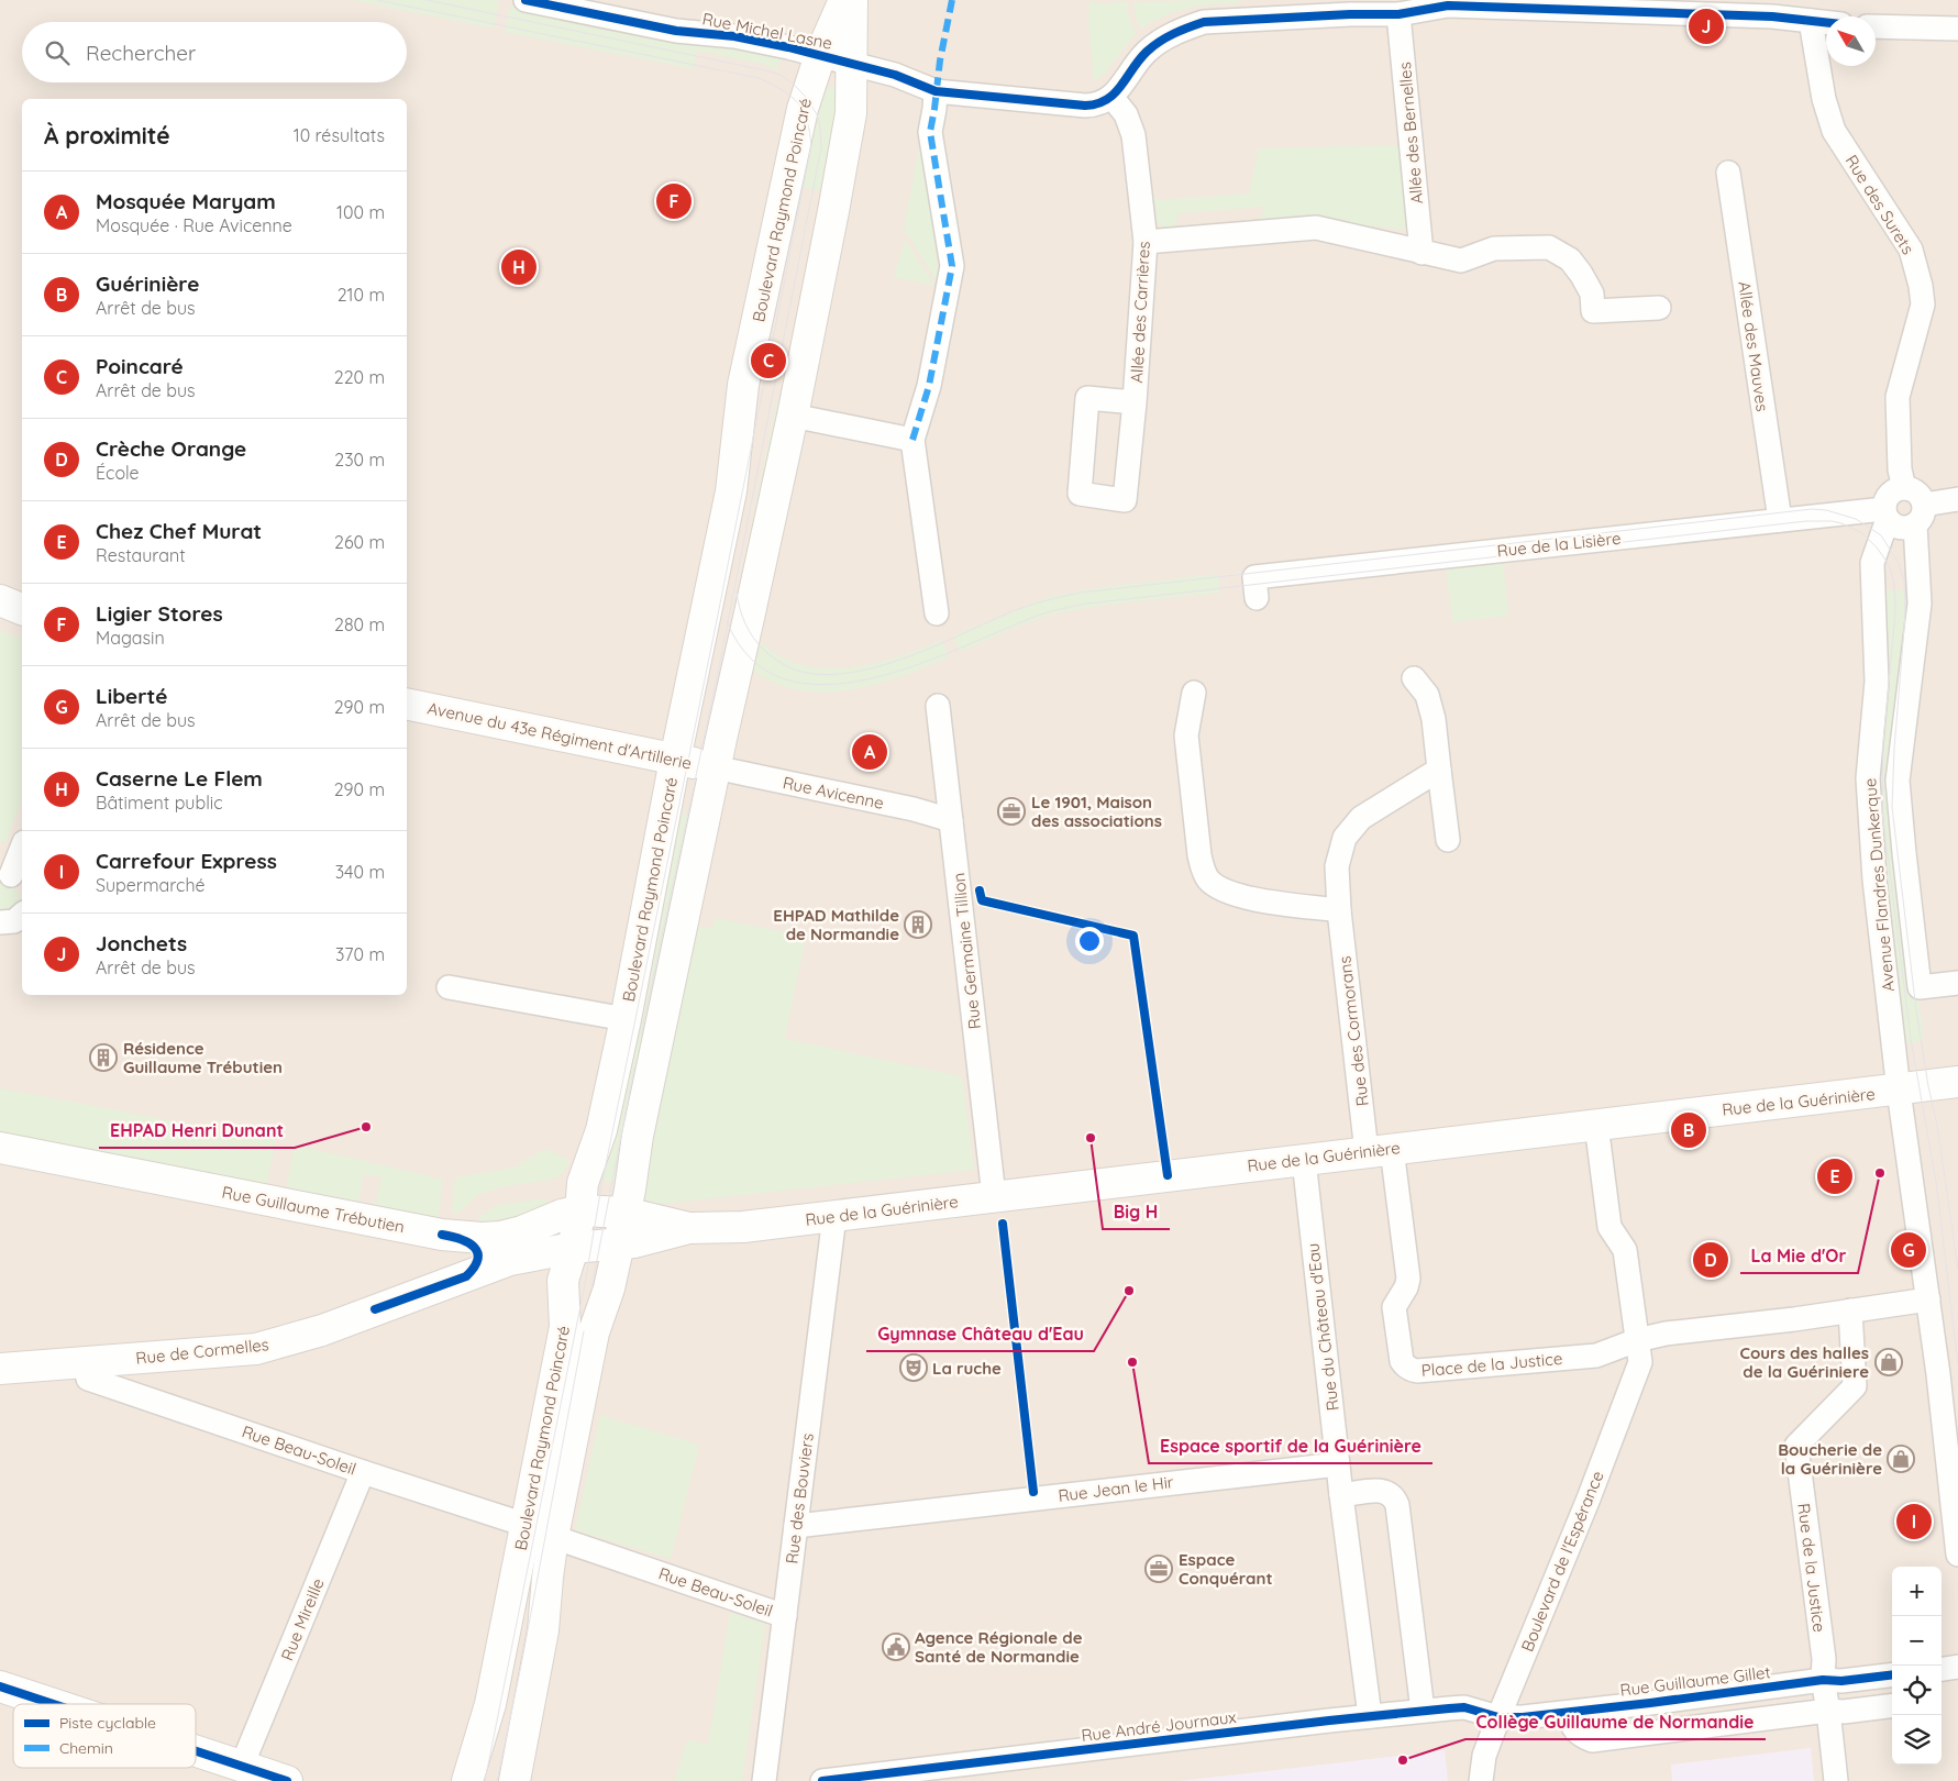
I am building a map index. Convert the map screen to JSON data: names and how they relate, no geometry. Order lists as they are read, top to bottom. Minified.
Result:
{"streets":{"main road":["Boulevard Raymond Poincaré","Avenue du 43e Régiment d'Artillerie","Rue de la Guérinière","Rue Guillaume Trébutien","Rue de Cormelles"],"street":["Rue Michel Lasne","Allée des Bernelles","Rue des Surets","Allée des Carrières","Allée des Mauves","Rue de la Lisière","Rue Avicenne","Avenue Flandres Dunkerque","Rue Germaine Tillion","Rue des Cormorans","Rue du Château d'Eau","Place de la Justice","Rue Beau-Soleil","Rue Jean le Hir","Rue des Bouviers","Boulevard de l'Espérance","Rue de la Justice","Rue Mireille","Rue Guillaume Gillet","Rue André Journaux"]},"crossings":[["Rue Michel Lasne","Boulevard Raymond Poincaré"],["Rue Michel Lasne","Allée des Carrières"],["Rue des Surets","Rue de la Lisière"],["Rue des Surets","Avenue Flandres Dunkerque"],["Boulevard Raymond Poincaré","Avenue du 43e Régiment d'Artillerie"],["Boulevard Raymond Poincaré","Rue Avicenne"],["Boulevard Raymond Poincaré","Rue de la Guérinière"],["Boulevard Raymond Poincaré","Rue Guillaume Trébutien"],["Boulevard Raymond Poincaré","Rue de Cormelles"],["Boulevard Raymond Poincaré","Rue Beau-Soleil"],["Allée des Mauves","Rue de la Lisière"],["Rue de la Lisière","Avenue Flandres Dunkerque"],["Avenue du 43e Régiment d'Artillerie","Rue Avicenne"],["Rue Avicenne","Rue Germaine Tillion"],["Avenue Flandres Dunkerque","Rue de la Guérinière"],["Avenue Flandres Dunkerque","Place de la Justice"],["Rue Germaine Tillion","Rue de la Guérinière"],["Rue des Cormorans","Rue de la Guérinière"],["Rue des Cormorans","Place de la Justice"],["Rue de la Guérinière","Rue Guillaume Trébutien"],["Rue de la Guérinière","Rue du Château d'Eau"],["Rue de la Guérinière","Rue de Cormelles"],["Rue de la Guérinière","Place de la Justice"],["Rue de la Guérinière","Rue des Bouviers"],["Rue du Château d'Eau","Rue Jean le Hir"],["Rue du Château d'Eau","Rue André Journaux"],["Rue de Cormelles","Rue Beau-Soleil"],["Place de la Justice","Boulevard de l'Espérance"],["Place de la Justice","Rue de la Justice"],["Rue Beau-Soleil","Rue des Bouviers"],["Rue Beau-Soleil","Rue Mireille"],["Rue Jean le Hir","Rue des Bouviers"],["Boulevard de l'Espérance","Rue Guillaume Gillet"],["Boulevard de l'Espérance","Rue André Journaux"],["Rue de la Justice","Rue Guillaume Gillet"],["Rue Guillaume Gillet","Rue André Journaux"]],"places":{"office":["Le 1901, Maison des associations","Espace Conquérant"],"building":["EHPAD Mathilde de Normandie","Résidence Guillaume Trébutien"],"other":["EHPAD Henri Dunant","Big H","La Mie d'Or","Gymnase Château d'Eau","Espace sportif de la Guérinière","Collège Guillaume de Normandie"],"shop":["Cours des halles de la Guériniere","Boucherie de la Guérinière"],"theatre":["La ruche"],"public building":["Agence Régionale de Santé de Normandie"]},"legend":["Piste cyclable","Chemin"],"north":"top left","page":{"pins":["J","F","H","C","A","B","E","G","D","I"],"search":"Rechercher","heading":["À proximité","10 résultats"],"list":[{"mark":"A","name":"Mosquée Maryam","note":"Mosquée · Rue Avicenne","value":"100 m"},{"mark":"B","name":"Guérinière","note":"Arrêt de bus","value":"210 m"},{"mark":"C","name":"Poincaré","note":"Arrêt de bus","value":"220 m"},{"mark":"D","name":"Crèche Orange","note":"École","value":"230 m"},{"mark":"E","name":"Chez Chef Murat","note":"Restaurant","value":"260 m"},{"mark":"F","name":"Ligier Stores","note":"Magasin","value":"280 m"},{"mark":"G","name":"Liberté","note":"Arrêt de bus","value":"290 m"},{"mark":"H","name":"Caserne Le Flem","note":"Bâtiment public","value":"290 m"},{"mark":"I","name":"Carrefour Express","note":"Supermarché","value":"340 m"},{"mark":"J","name":"Jonchets","note":"Arrêt de bus","value":"370 m"}],"map_buttons":["+","−"]}}
